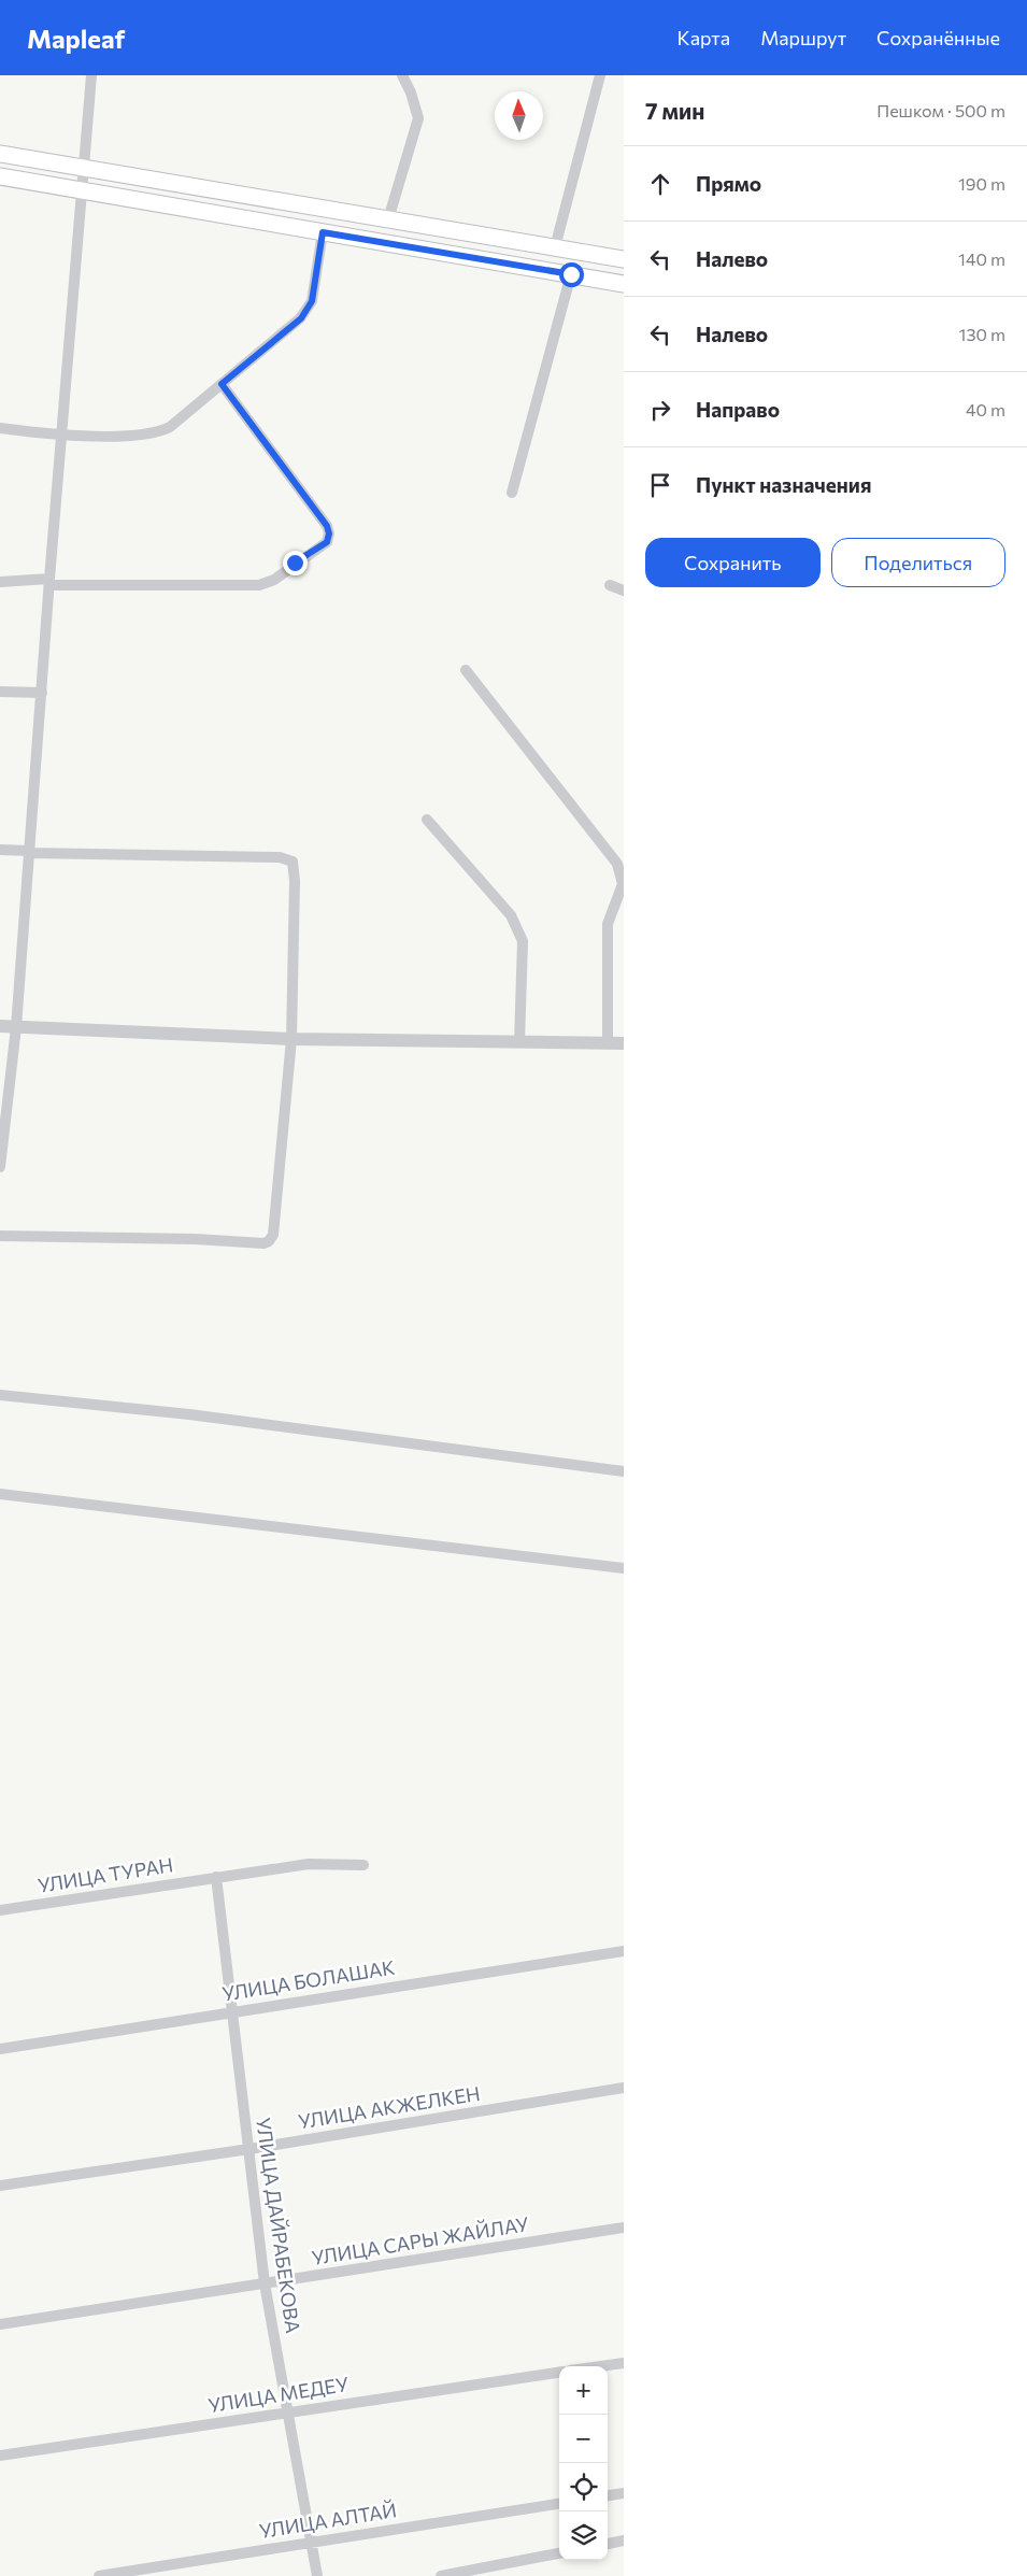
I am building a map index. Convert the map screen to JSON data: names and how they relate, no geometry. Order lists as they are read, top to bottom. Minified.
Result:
{"streets":{"street":["УЛИЦА ТУРАН","УЛИЦА БОЛАШАК","УЛИЦА АКЖЕЛКЕН","УЛИЦА ДАЙРАБЕКОВА","УЛИЦА САРЫ ЖАЙЛАУ","УЛИЦА МЕДЕУ","УЛИЦА АЛТАЙ"]},"crossings":[["УЛИЦА ТУРАН","УЛИЦА ДАЙРАБЕКОВА"],["УЛИЦА БОЛАШАК","УЛИЦА ДАЙРАБЕКОВА"],["УЛИЦА АКЖЕЛКЕН","УЛИЦА ДАЙРАБЕКОВА"],["УЛИЦА ДАЙРАБЕКОВА","УЛИЦА САРЫ ЖАЙЛАУ"],["УЛИЦА ДАЙРАБЕКОВА","УЛИЦА МЕДЕУ"],["УЛИЦА ДАЙРАБЕКОВА","УЛИЦА АЛТАЙ"]],"north":"top","page":{"header":"Mapleaf","nav":["Карта","Маршрут","Сохранённые"],"heading":["7 мин","Пешком · 500 m"],"list":[["Прямо","190 m"],["Налево","140 m"],["Налево","130 m"],["Направо","40 m"],"Пункт назначения"],"buttons":["Сохранить","Поделиться"],"map_buttons":["+","−"]}}
